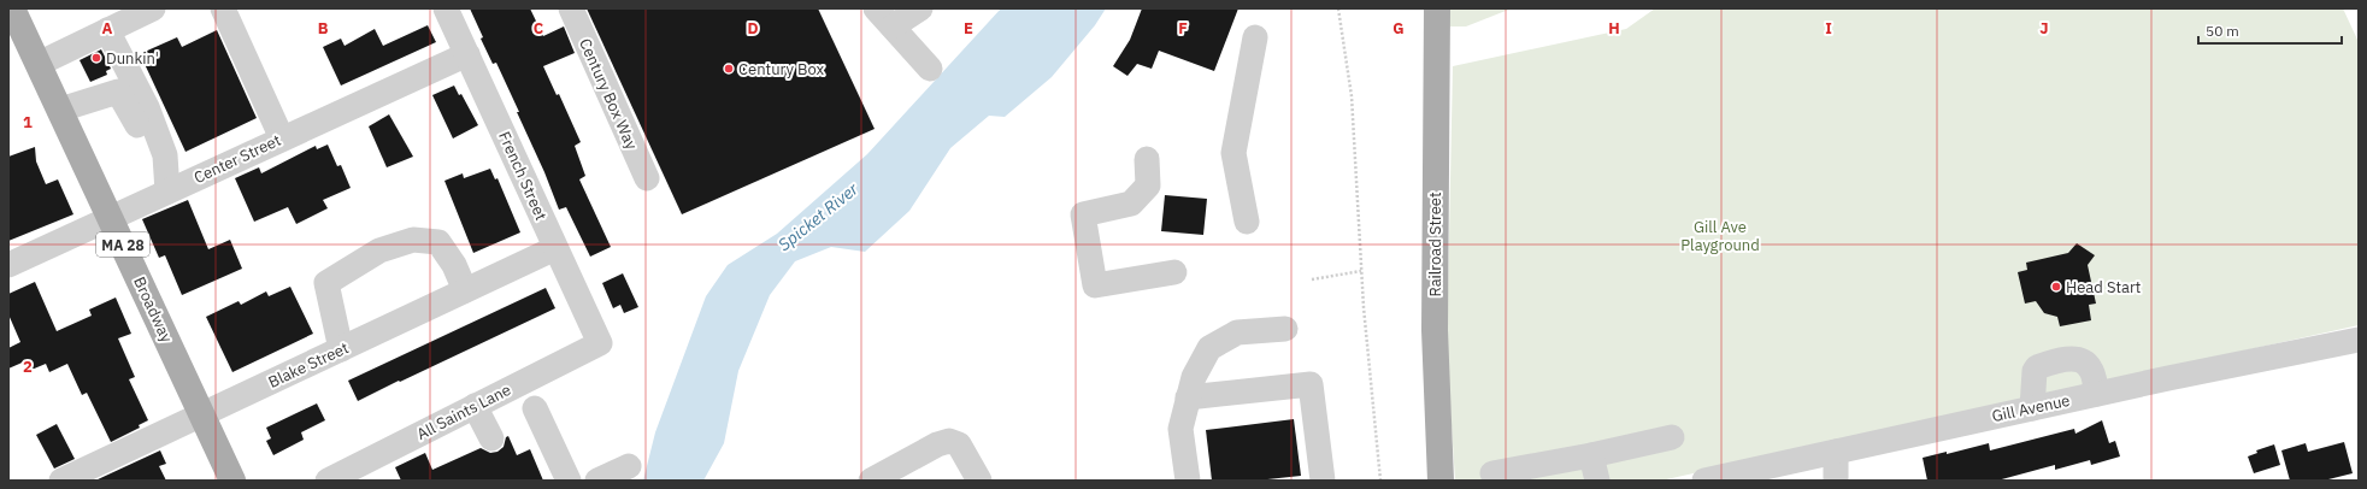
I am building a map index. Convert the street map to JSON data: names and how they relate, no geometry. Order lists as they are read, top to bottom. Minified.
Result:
{"streets":{"main road":["MA 28","Railroad Street","Broadway"],"street":["Century Box Way","Center Street","French Street","Blake Street","Gill Avenue","All Saints Lane"]},"crossings":[["Center Street","French Street"],["Center Street","Broadway"],["French Street","Blake Street"],["French Street","All Saints Lane"],["Broadway","Blake Street"]],"water":["Spicket River"],"parks":["Gill Ave Playground"],"places":["Dunkin'","Century Box","Head Start"],"scale_bar":"50 m","grid":{"columns":["A","B","C","D","E","F","G","H","I","J"],"rows":["1","2"]}}
